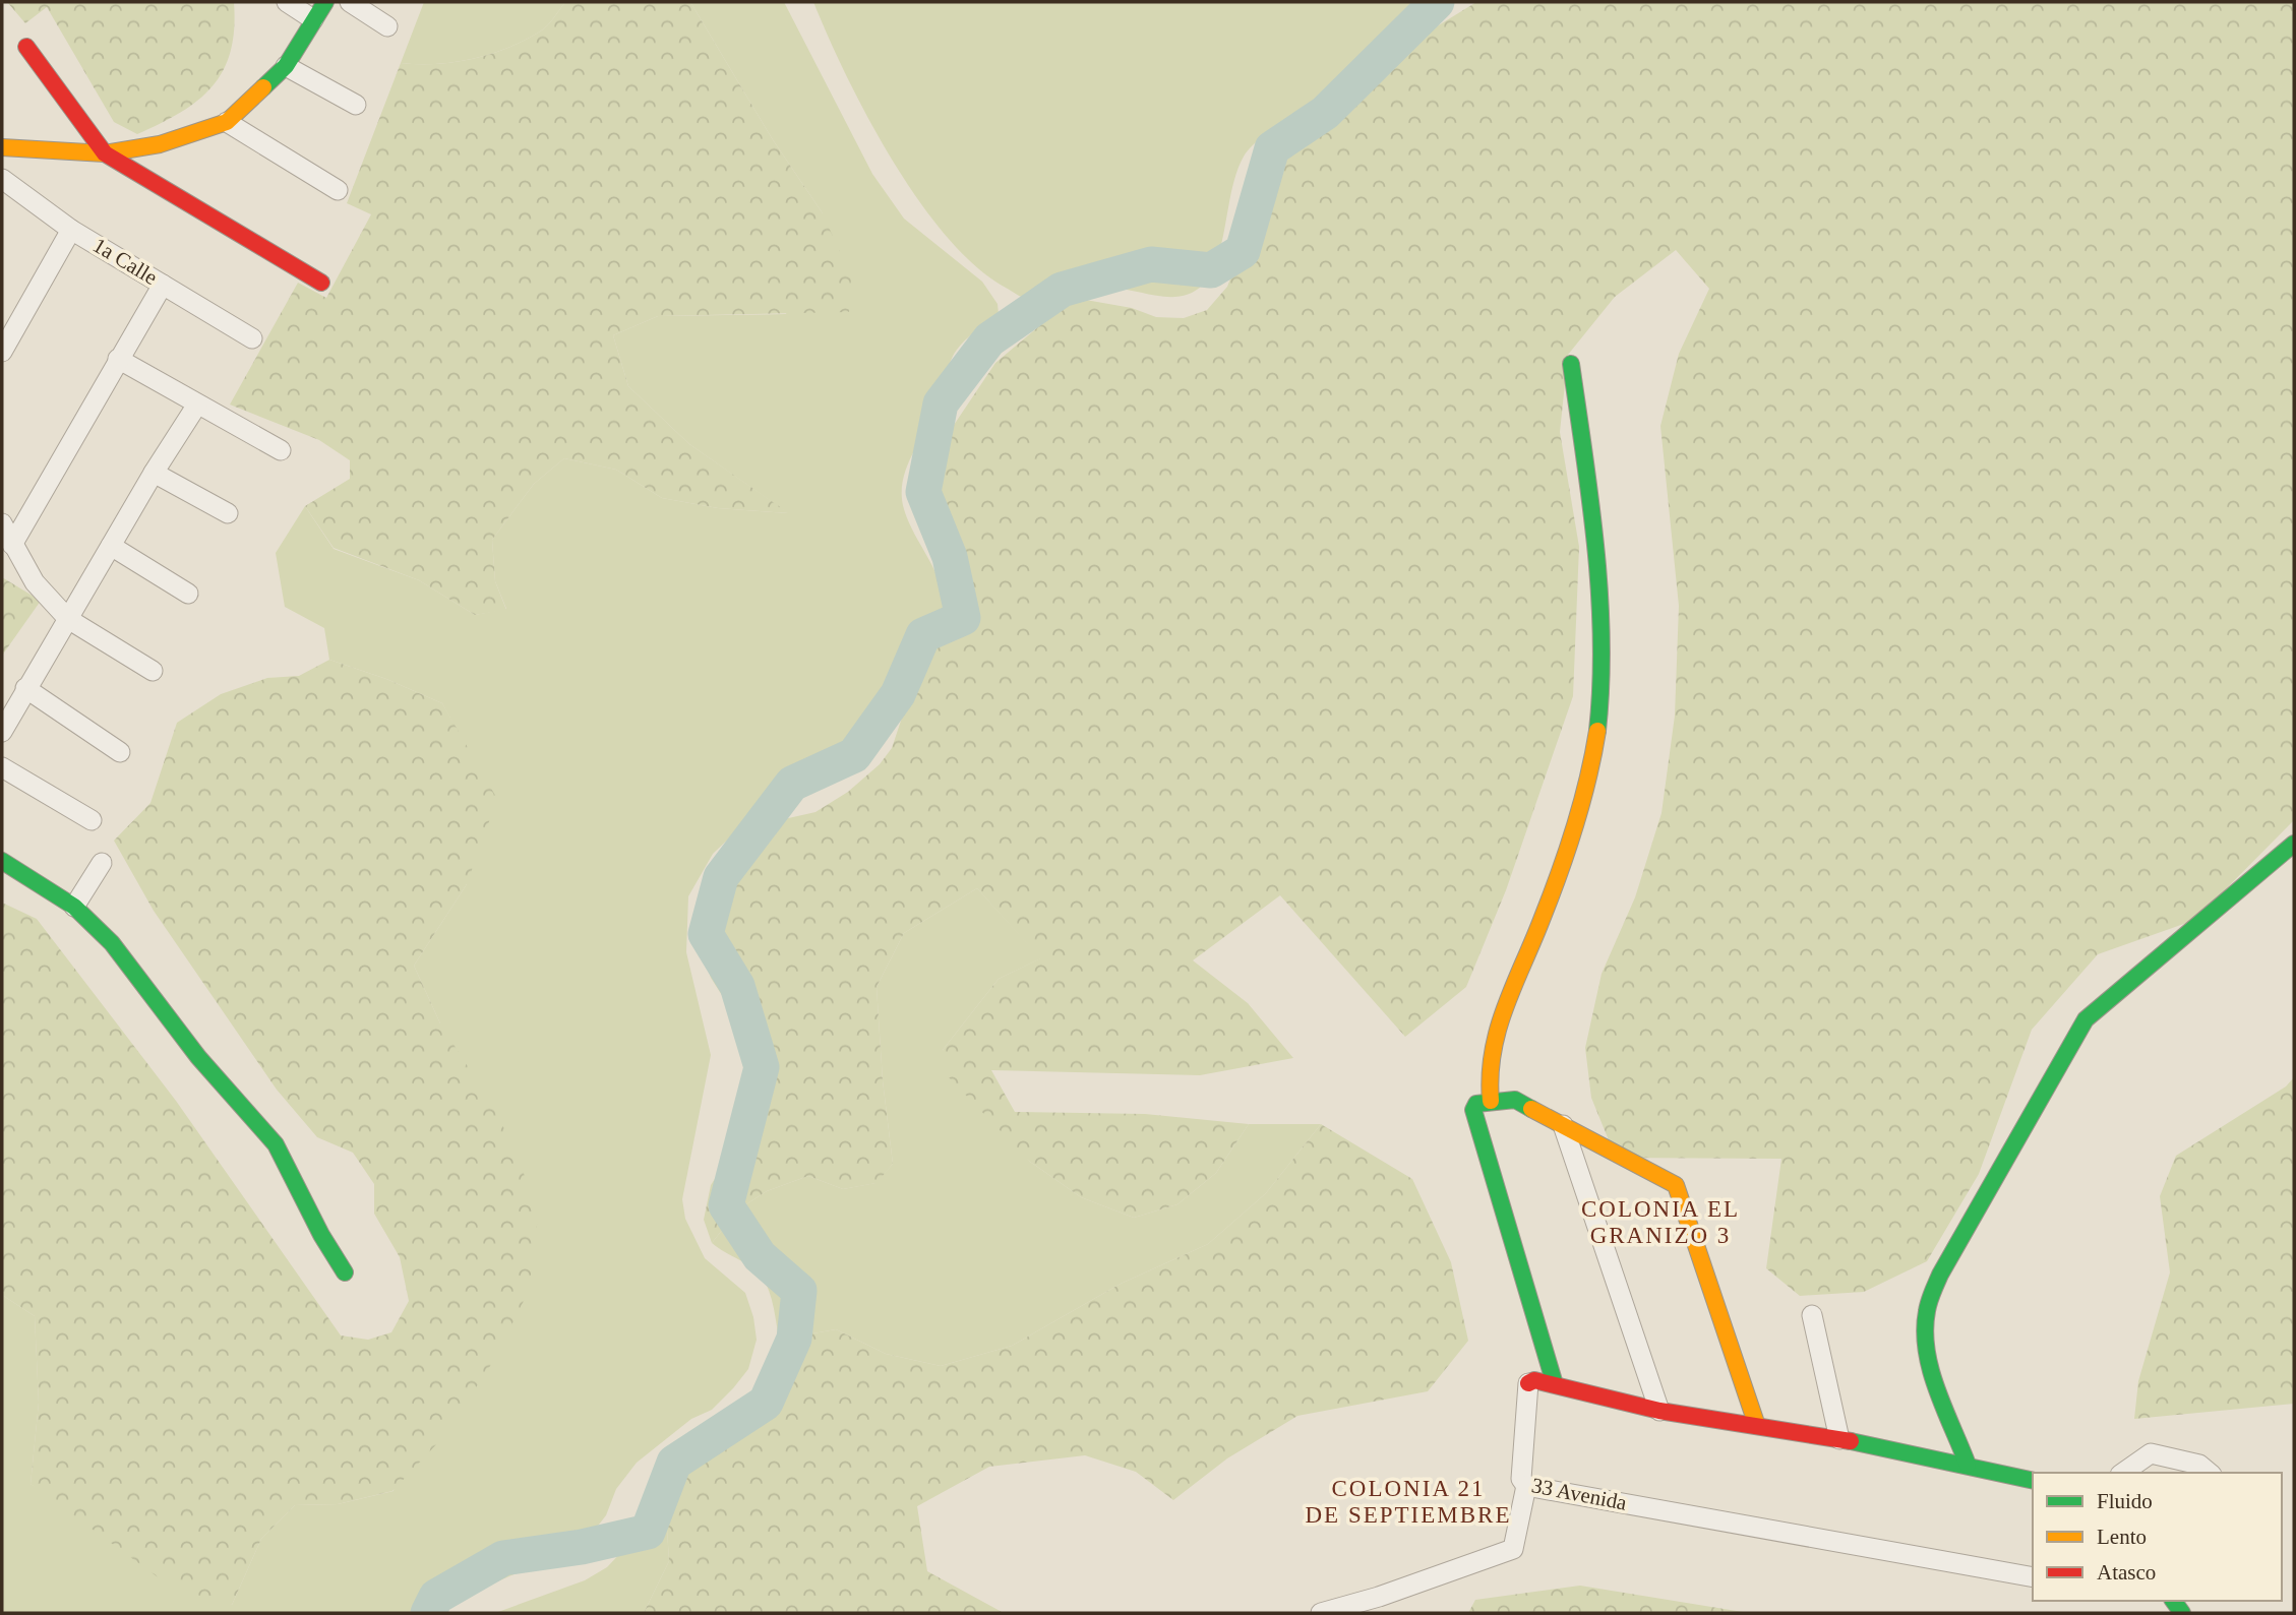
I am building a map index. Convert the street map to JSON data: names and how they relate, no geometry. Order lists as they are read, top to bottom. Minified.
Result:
{"streets":{"street":["1a Calle","33 Avenida"]},"districts":["COLONIA EL GRANIZO 3","COLONIA 21 DE SEPTIEMBRE"],"legend":["Fluido","Lento","Atasco"]}
